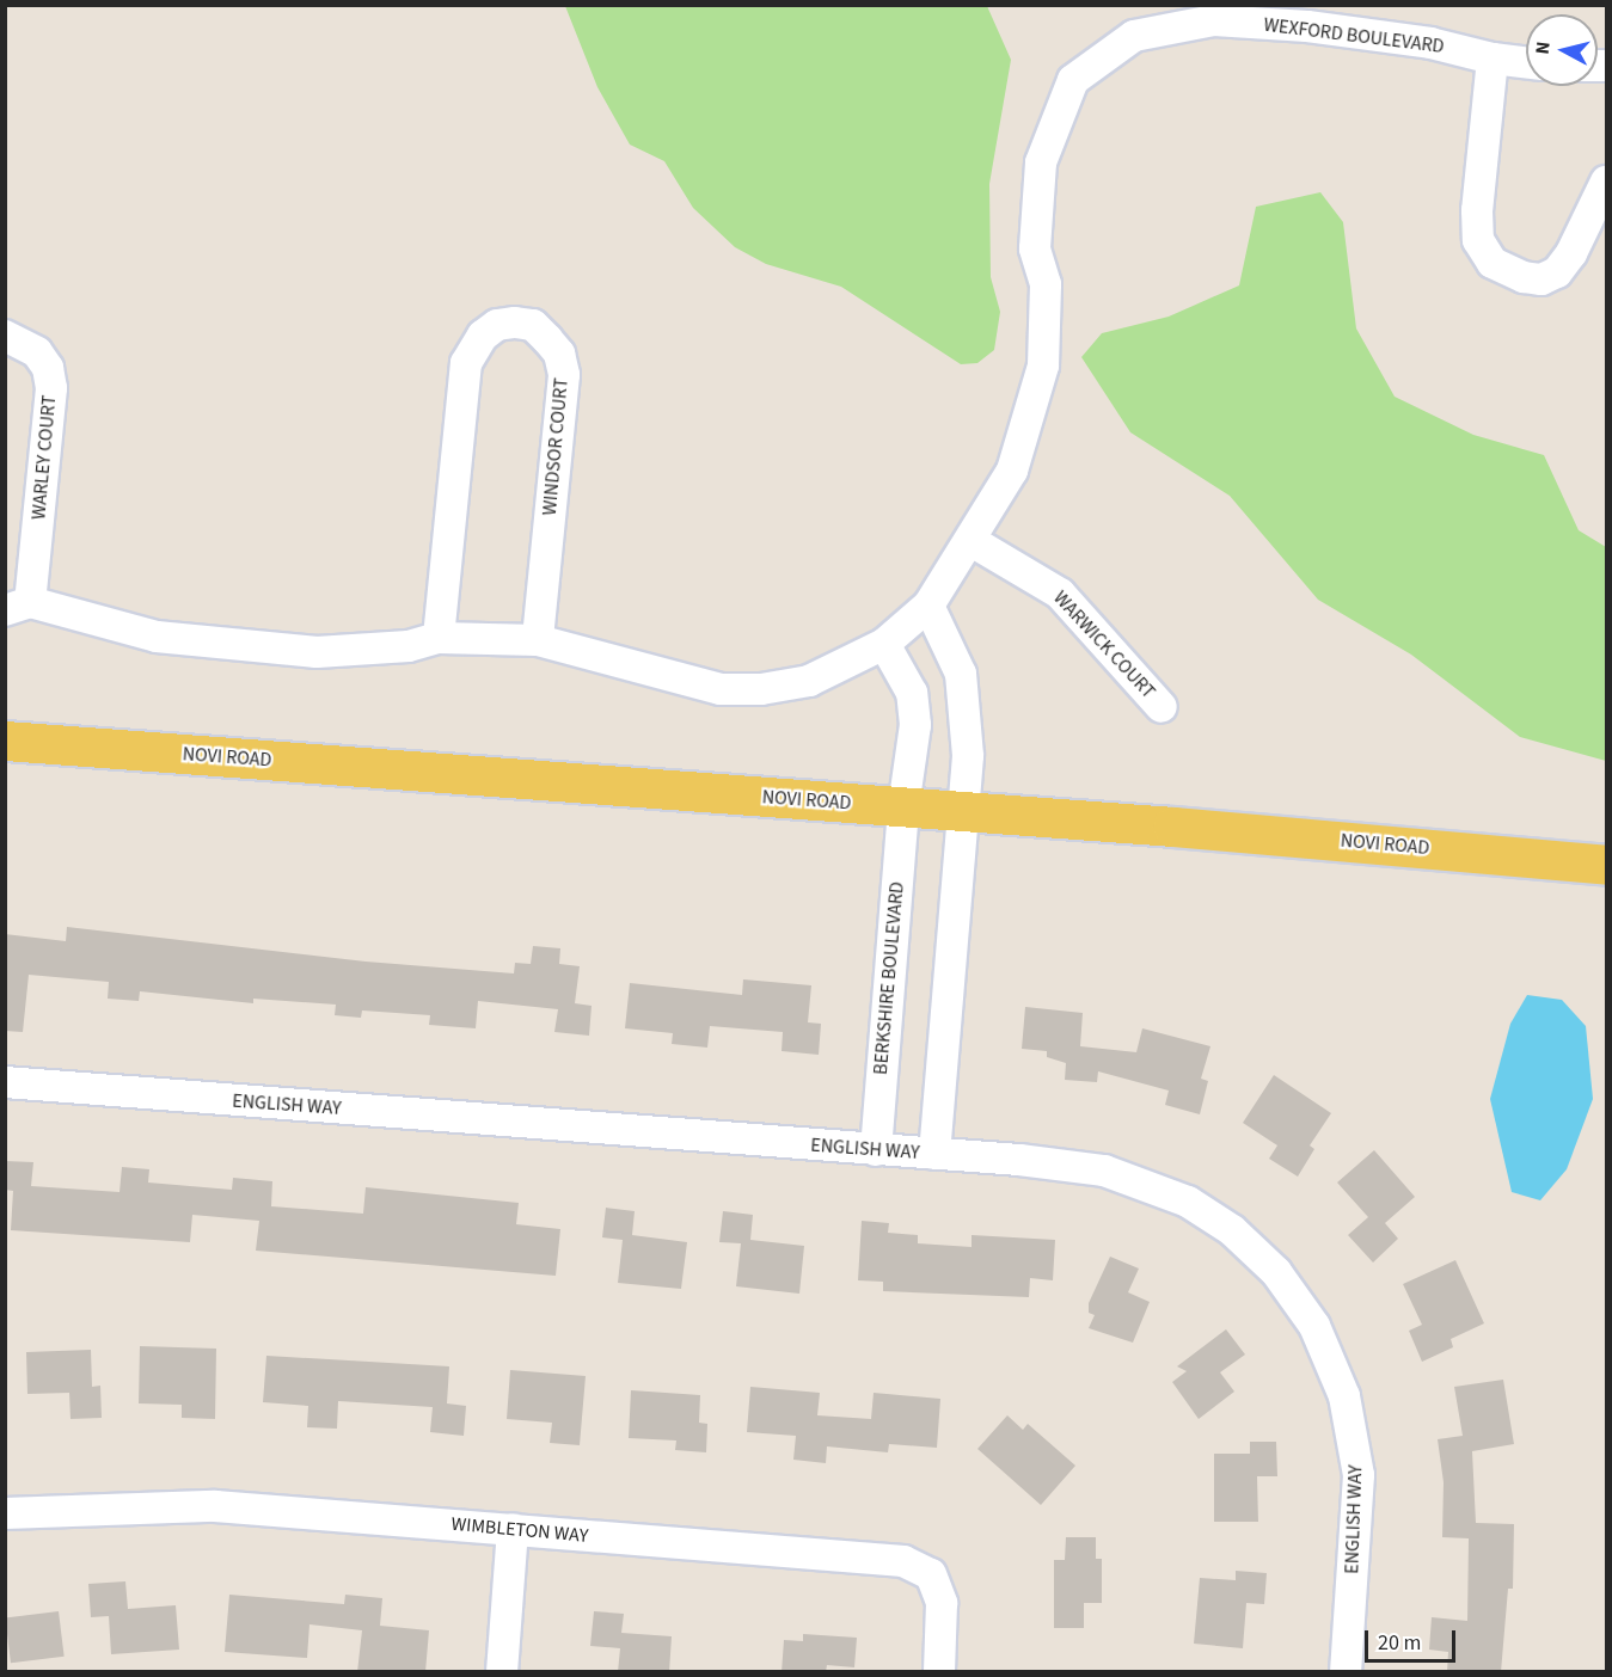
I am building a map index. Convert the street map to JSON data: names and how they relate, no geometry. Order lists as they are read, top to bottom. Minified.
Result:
{"streets":{"main road":["NOVI ROAD"],"street":["WEXFORD BOULEVARD","WINDSOR COURT","WARLEY COURT","WARWICK COURT","BERKSHIRE BOULEVARD","ENGLISH WAY","WIMBLETON WAY"]},"crossings":[["WEXFORD BOULEVARD","WINDSOR COURT"],["WEXFORD BOULEVARD","WARLEY COURT"],["WEXFORD BOULEVARD","WARWICK COURT"],["WEXFORD BOULEVARD","BERKSHIRE BOULEVARD"],["NOVI ROAD","BERKSHIRE BOULEVARD"],["BERKSHIRE BOULEVARD","ENGLISH WAY"]],"scale_bar":"20 m","north":"left"}
